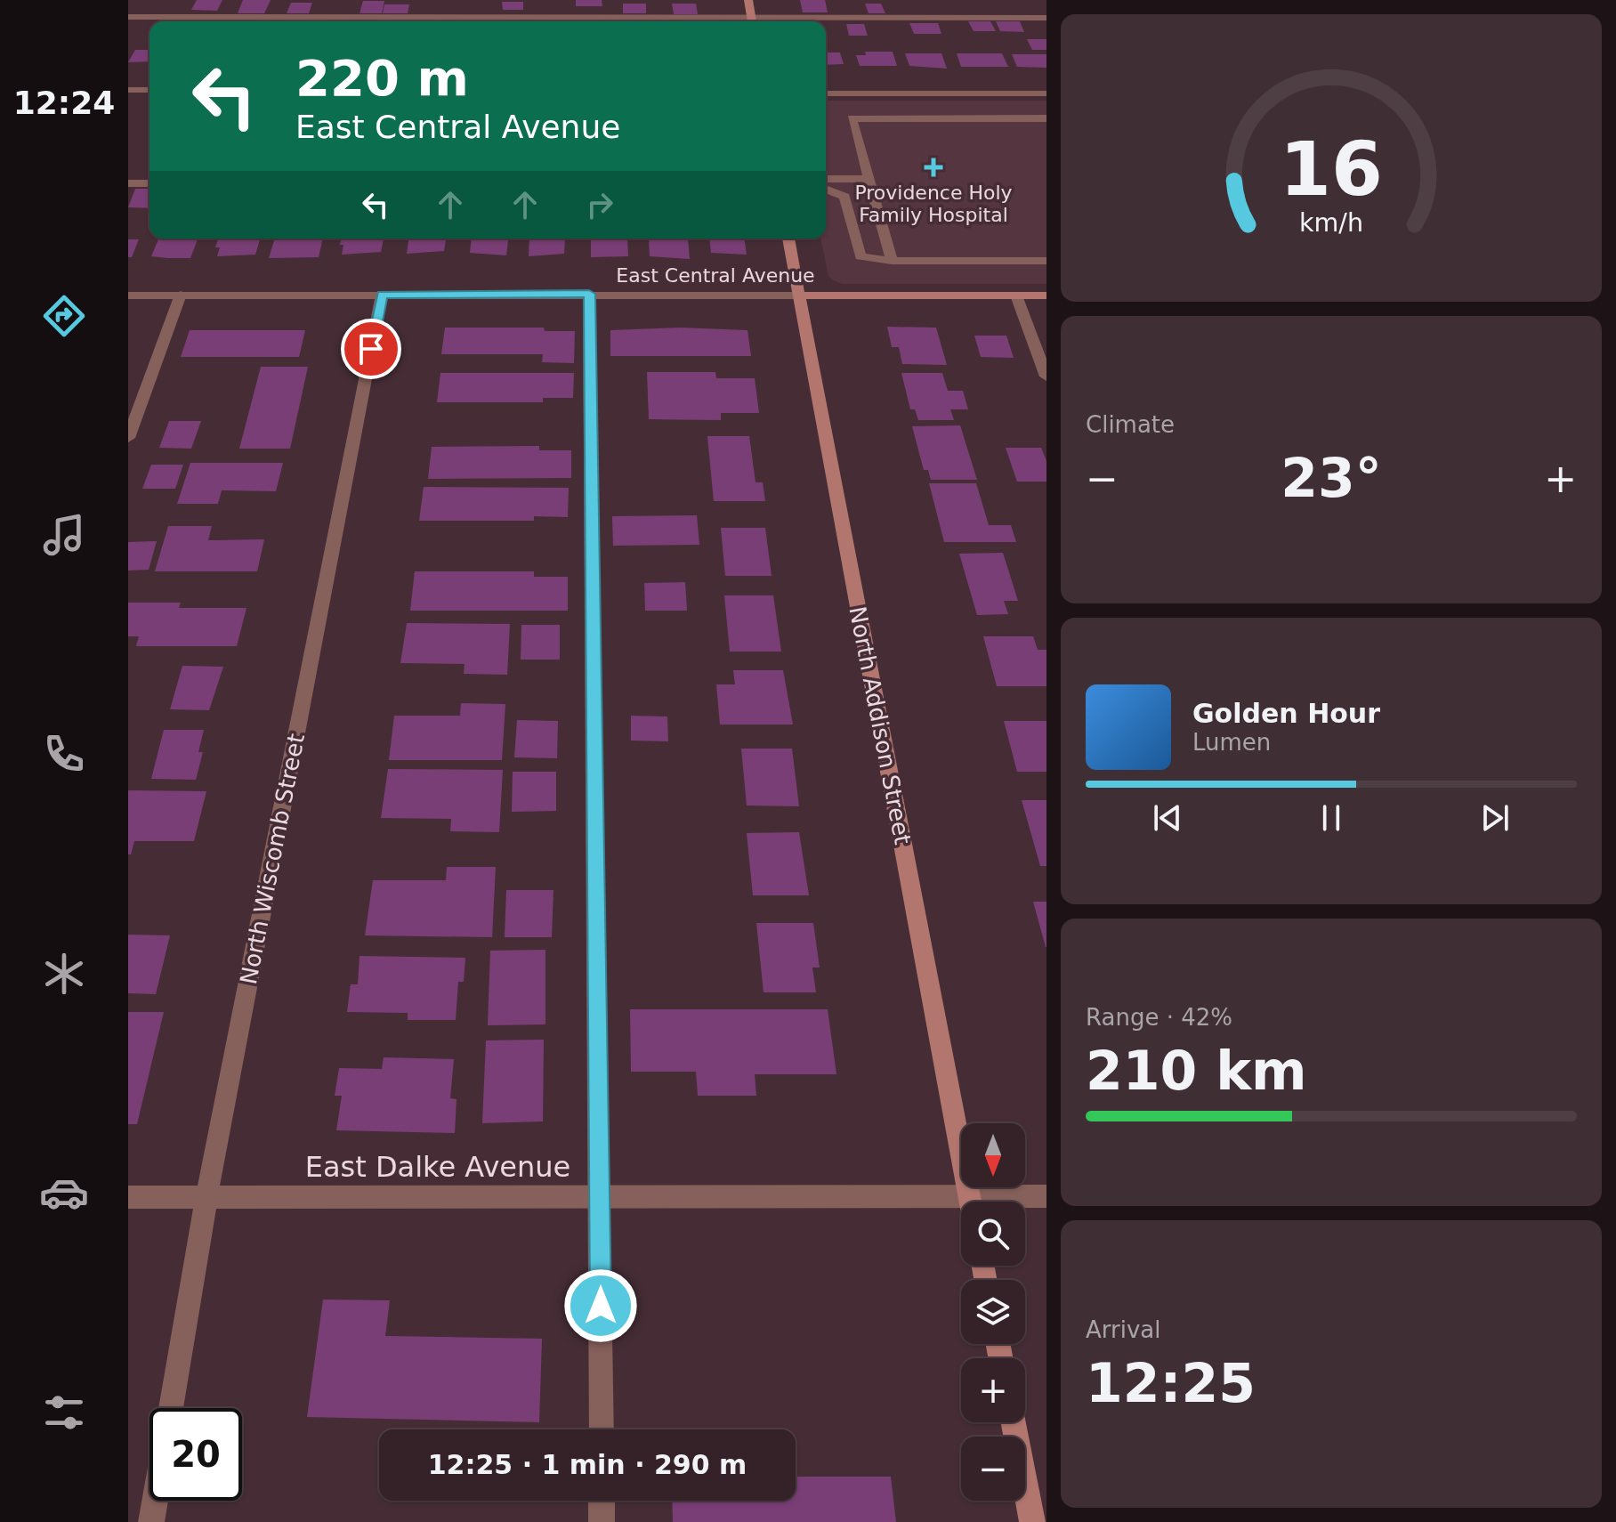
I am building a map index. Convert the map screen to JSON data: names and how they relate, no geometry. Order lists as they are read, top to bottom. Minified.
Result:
{"streets":{"street":["East Central Avenue","North Addison Street","North Wiscomb Street","East Dalke Avenue"]},"crossings":[["East Central Avenue","North Addison Street"],["East Central Avenue","North Wiscomb Street"],["North Wiscomb Street","East Dalke Avenue"]],"places":{"health":["Providence Holy Family Hospital"]},"north":"bottom","page":{"tabs":"12:24","turn":["220 m","East Central Avenue"],"tile":["Climate",["Range · 42%","210 km"],["Arrival","12:25"]],"heat":["−","23°","+"],"song":["Golden Hour","Lumen"],"map_buttons":["+","−"],"limit":"20","trip":"12:25 · 1 min · 290 m","gauge":["16","km/h"]}}
